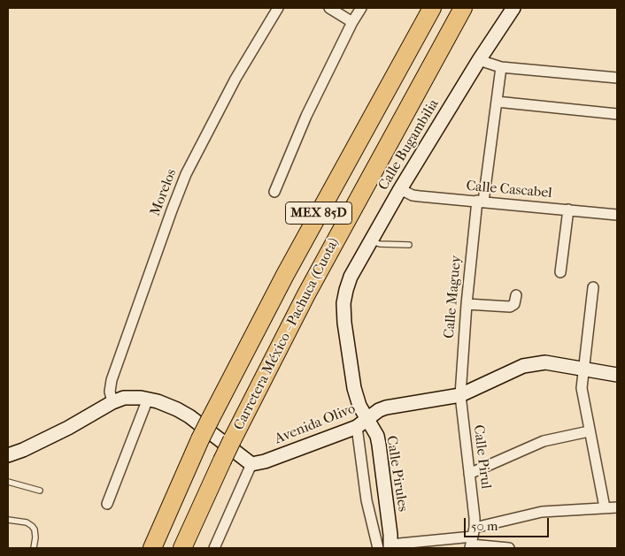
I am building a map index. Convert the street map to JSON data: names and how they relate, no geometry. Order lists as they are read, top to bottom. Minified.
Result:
{"streets":{"highway":["MEX 85D","Carretera México - Pachuca (Cuota)"],"street":["Calle Bugambilia","Calle Cascabel","Morelos","Calle Maguey","Avenida Olivo","Calle Pirul","Calle Pirules"]},"crossings":[["Calle Bugambilia","Calle Cascabel"],["Calle Bugambilia","Calle Pirules"],["Calle Cascabel","Calle Maguey"],["Calle Maguey","Avenida Olivo"],["Calle Maguey","Calle Pirul"],["Avenida Olivo","Calle Pirul"],["Avenida Olivo","Calle Pirules"]],"scale_bar":"50 m"}
